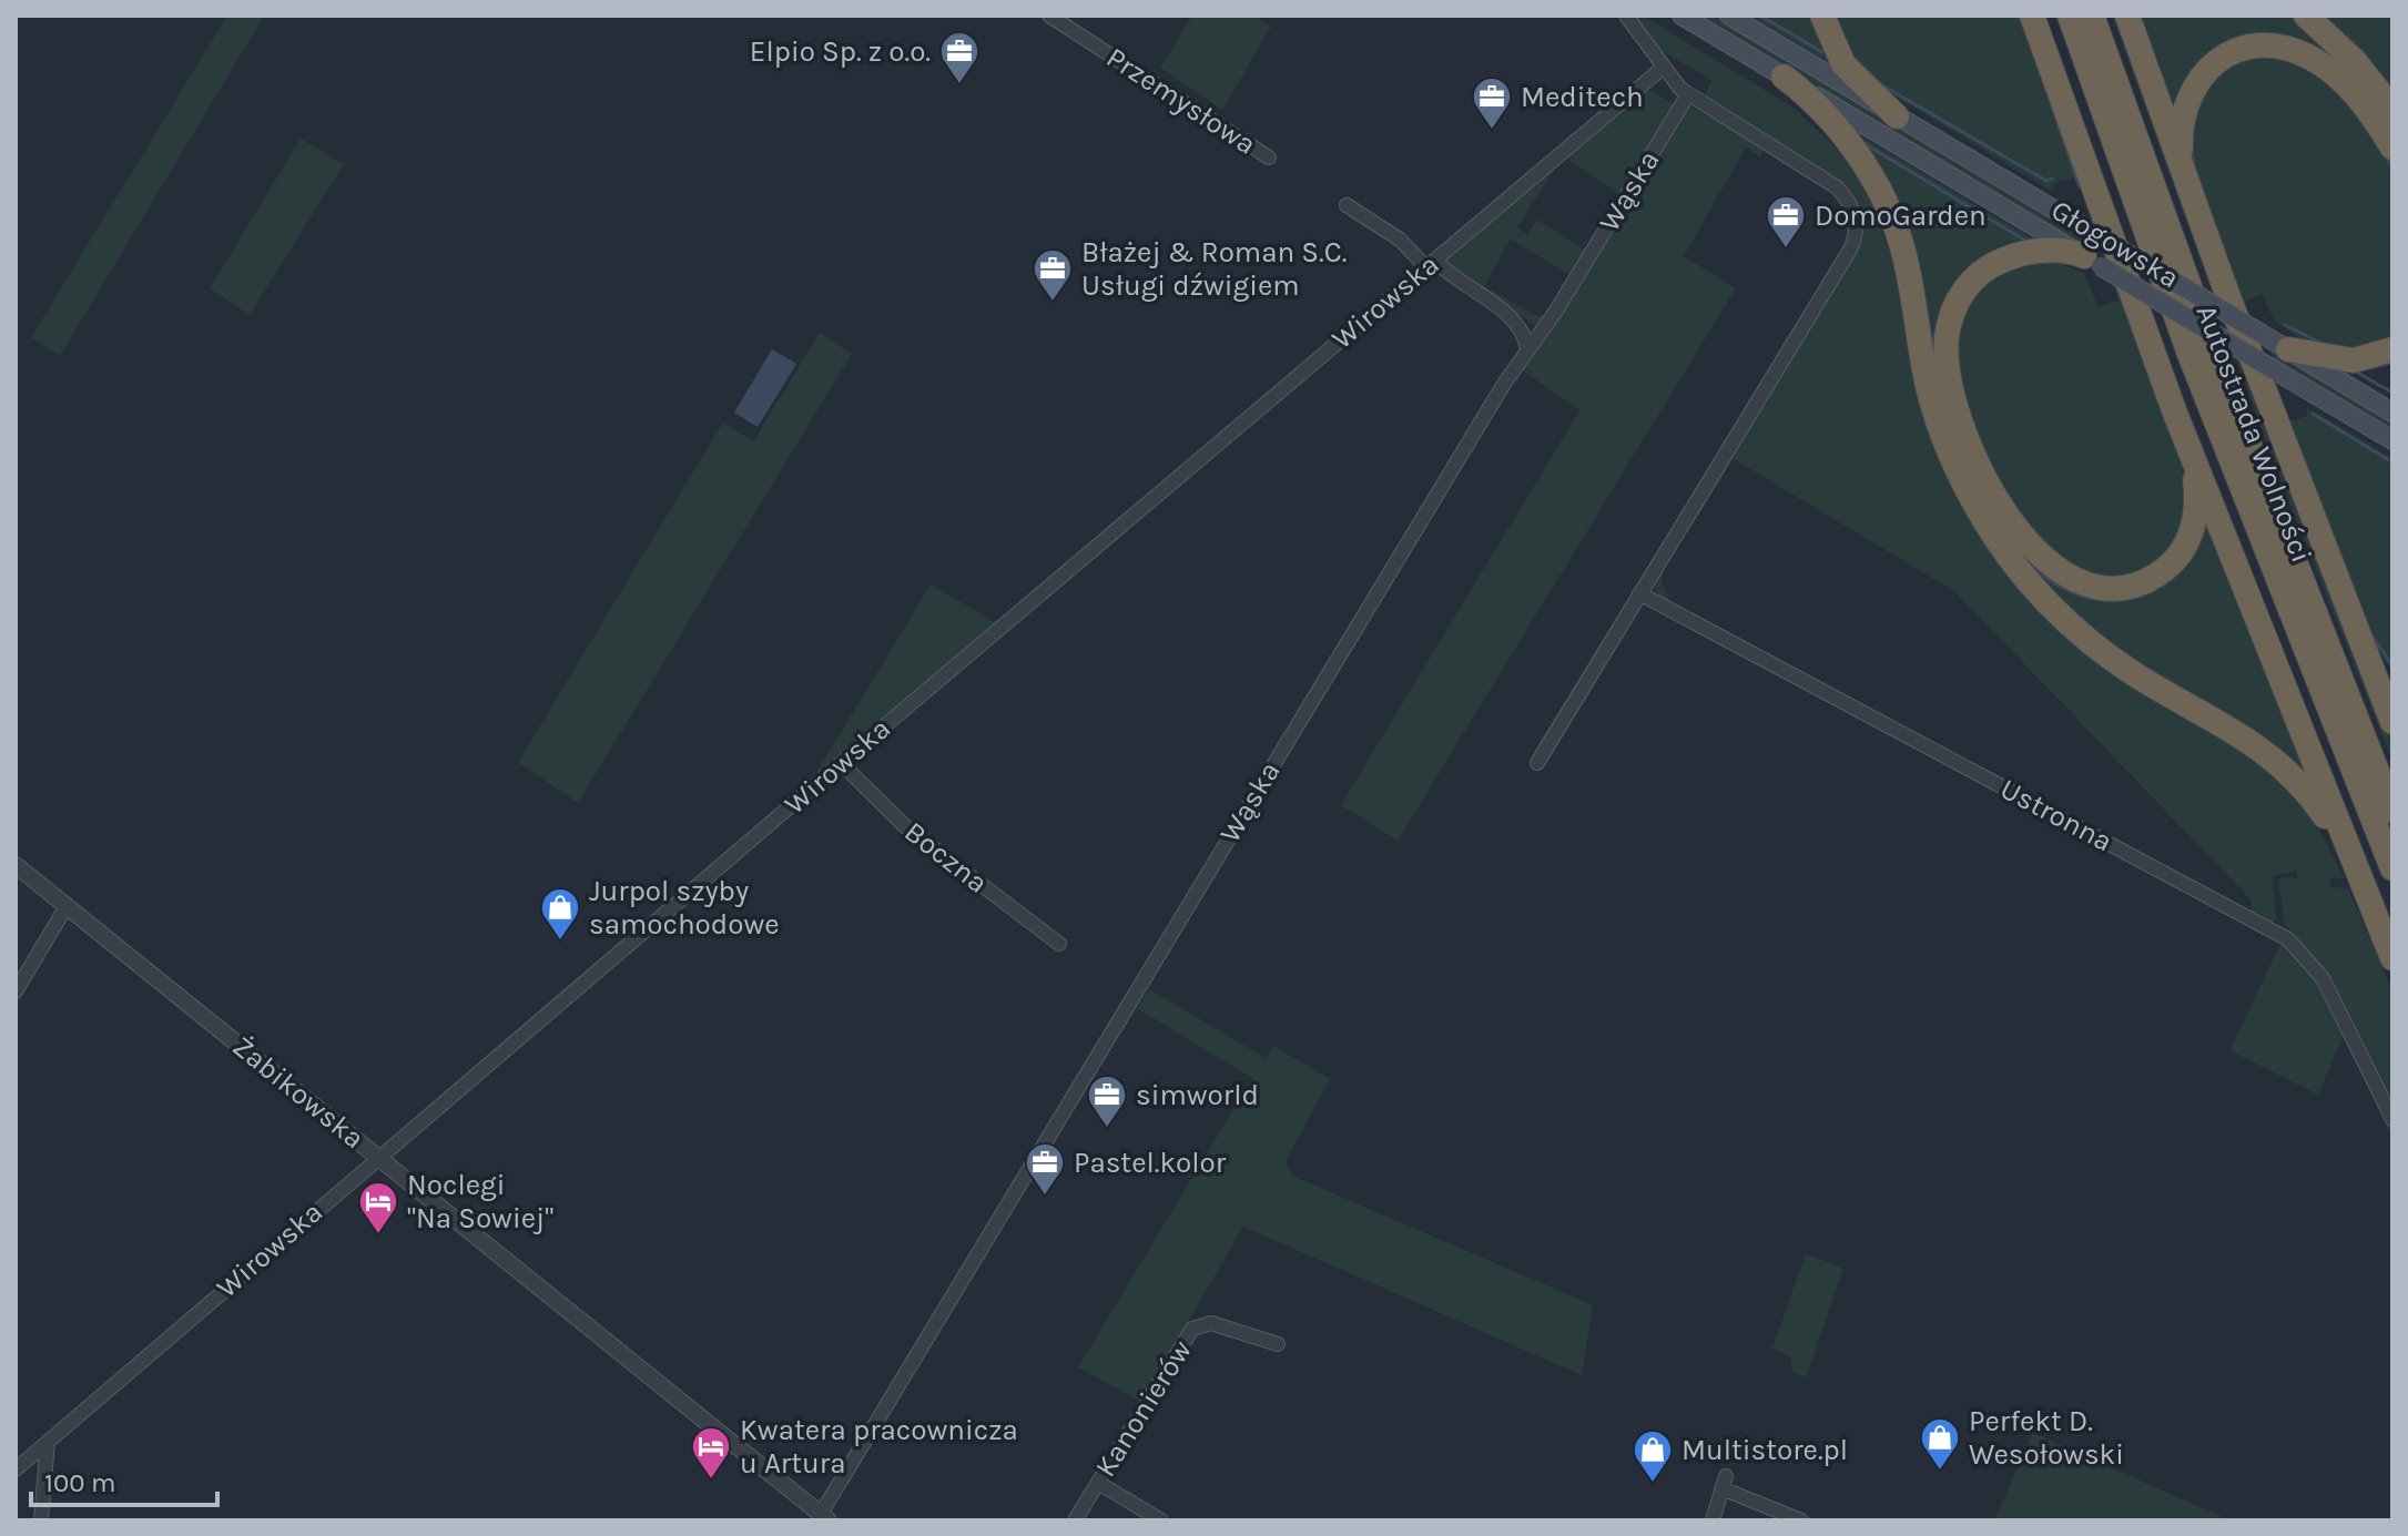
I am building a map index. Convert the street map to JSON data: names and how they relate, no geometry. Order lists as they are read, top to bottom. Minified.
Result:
{"streets":{"highway":["Autostrada Wolności"],"main road":["Głogowska"],"street":["Przemysłowa","Wąska","Wirowska","Ustronna","Boczna","Żabikowska","Kanonierów"]},"crossings":[["Wąska","Żabikowska"],["Wirowska","Boczna"],["Wirowska","Żabikowska"]],"places":{"office":["Elpio Sp. z o.o.","Meditech","DomoGarden","Błażej & Roman S.C. Usługi dźwigiem","simworld","Pastel.kolor"],"shop":["Jurpol szyby samochodowe","Perfekt D. Wesołowski","Multistore.pl"],"hotel":["Noclegi \"Na Sowiej\"","Kwatera pracownicza u Artura"]},"scale_bar":"100 m"}
